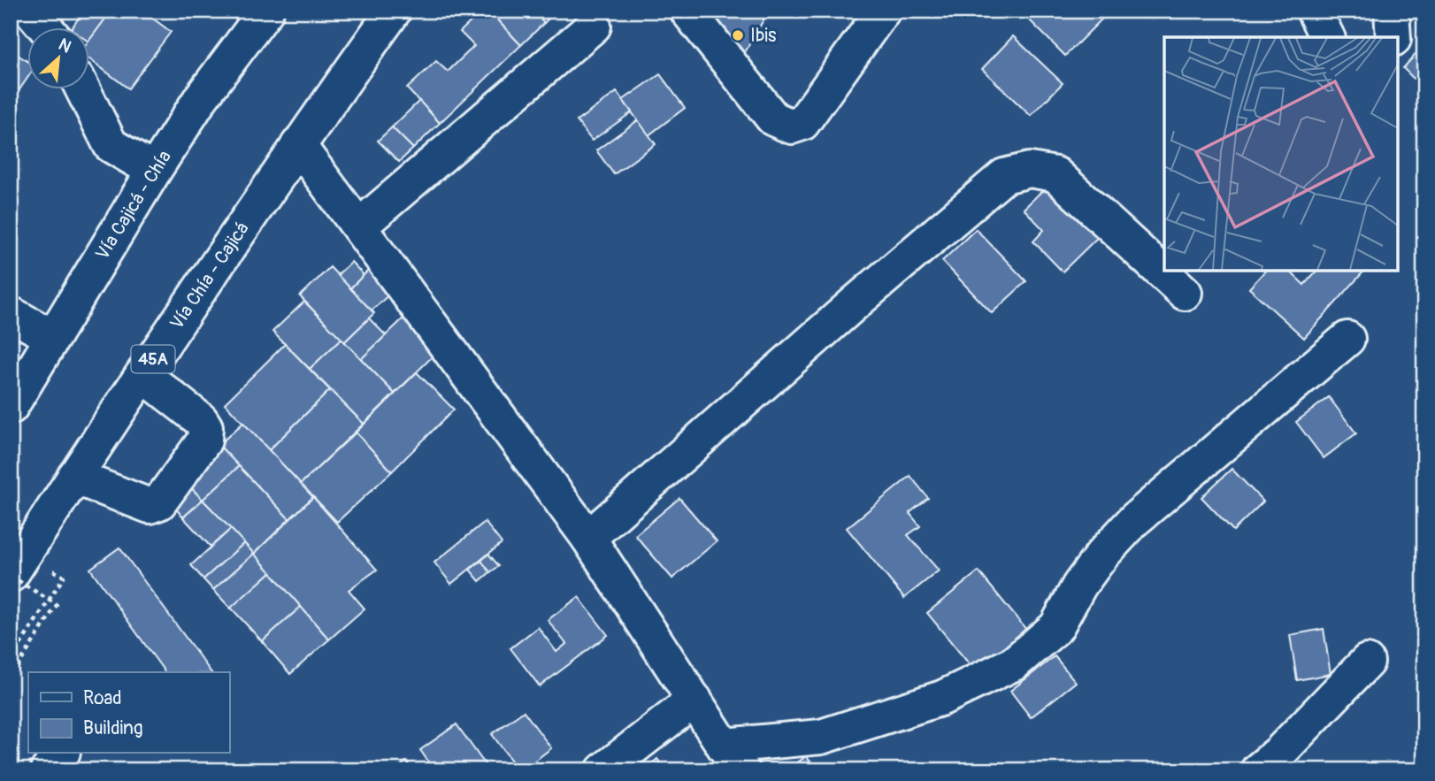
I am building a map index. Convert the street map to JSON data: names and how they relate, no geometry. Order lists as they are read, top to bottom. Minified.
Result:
{"streets":{"main road":["Vía Cajicá - Chía","Vía Chía - Cajicá","45A"]},"places":["Ibis"],"legend":["Road","Building"],"north":"top right"}
